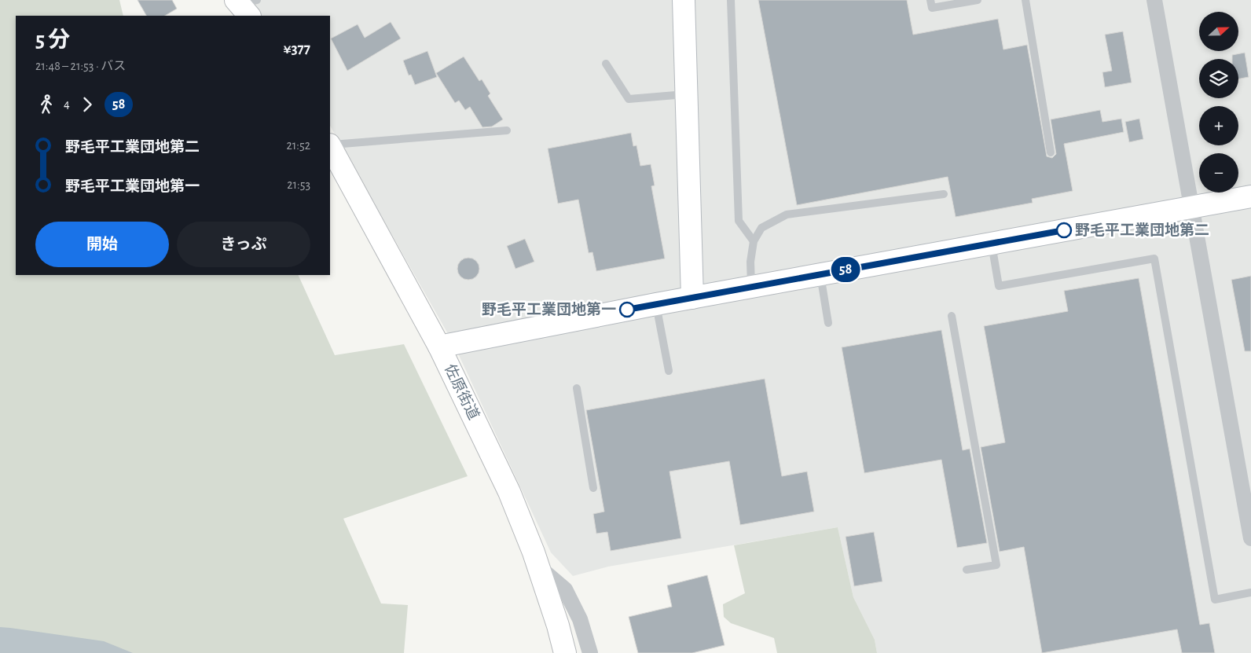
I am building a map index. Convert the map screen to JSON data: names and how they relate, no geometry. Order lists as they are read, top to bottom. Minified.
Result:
{"streets":{"main road":["佐原街道"]},"places":["野毛平工業団地第二","野毛平工業団地第一"],"lines":["bus line 58"],"north":"right","page":{"on_map":"58","map_buttons":["+","−"],"heading":["5 分","21:48 – 21:53 · バス","¥377"],"legs":["4","58"],"list":[{"name":"野毛平工業団地第二","value":"21:52"},{"name":"野毛平工業団地第一","value":"21:53"}],"buttons":["開始","きっぷ"]}}
